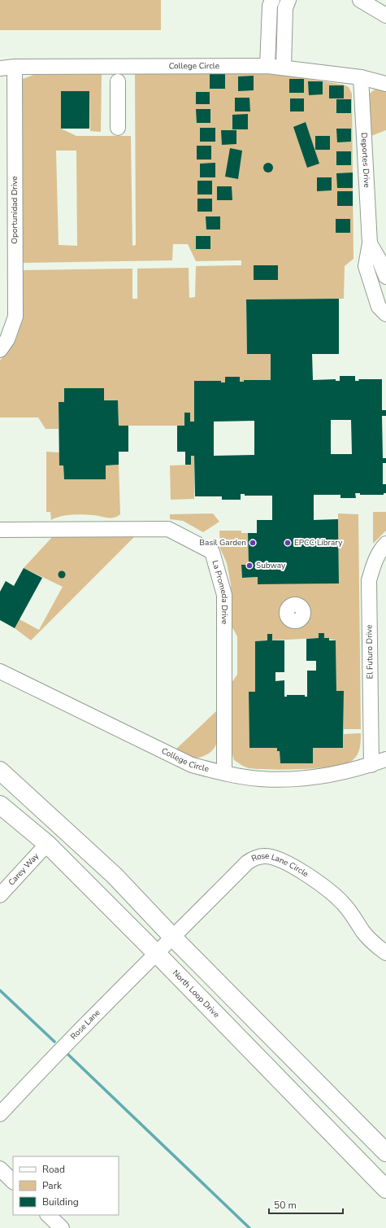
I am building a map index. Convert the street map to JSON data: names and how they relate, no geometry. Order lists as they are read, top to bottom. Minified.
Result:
{"streets":{"main road":["North Loop Drive"],"street":["College Circle","Deportes Drive","Oportunidad Drive","La Promeda Drive","El Futuro Drive","Carey Way","Rose Lane Circle","Rose Lane"]},"crossings":[["College Circle","Deportes Drive"],["College Circle","Oportunidad Drive"],["College Circle","La Promeda Drive"],["College Circle","El Futuro Drive"],["Carey Way","North Loop Drive"],["Rose Lane Circle","Rose Lane"],["North Loop Drive","Rose Lane"]],"places":["Basil Garden","EPCC Library","Subway"],"legend":["Road","Park","Building"],"scale_bar":"50 m"}
